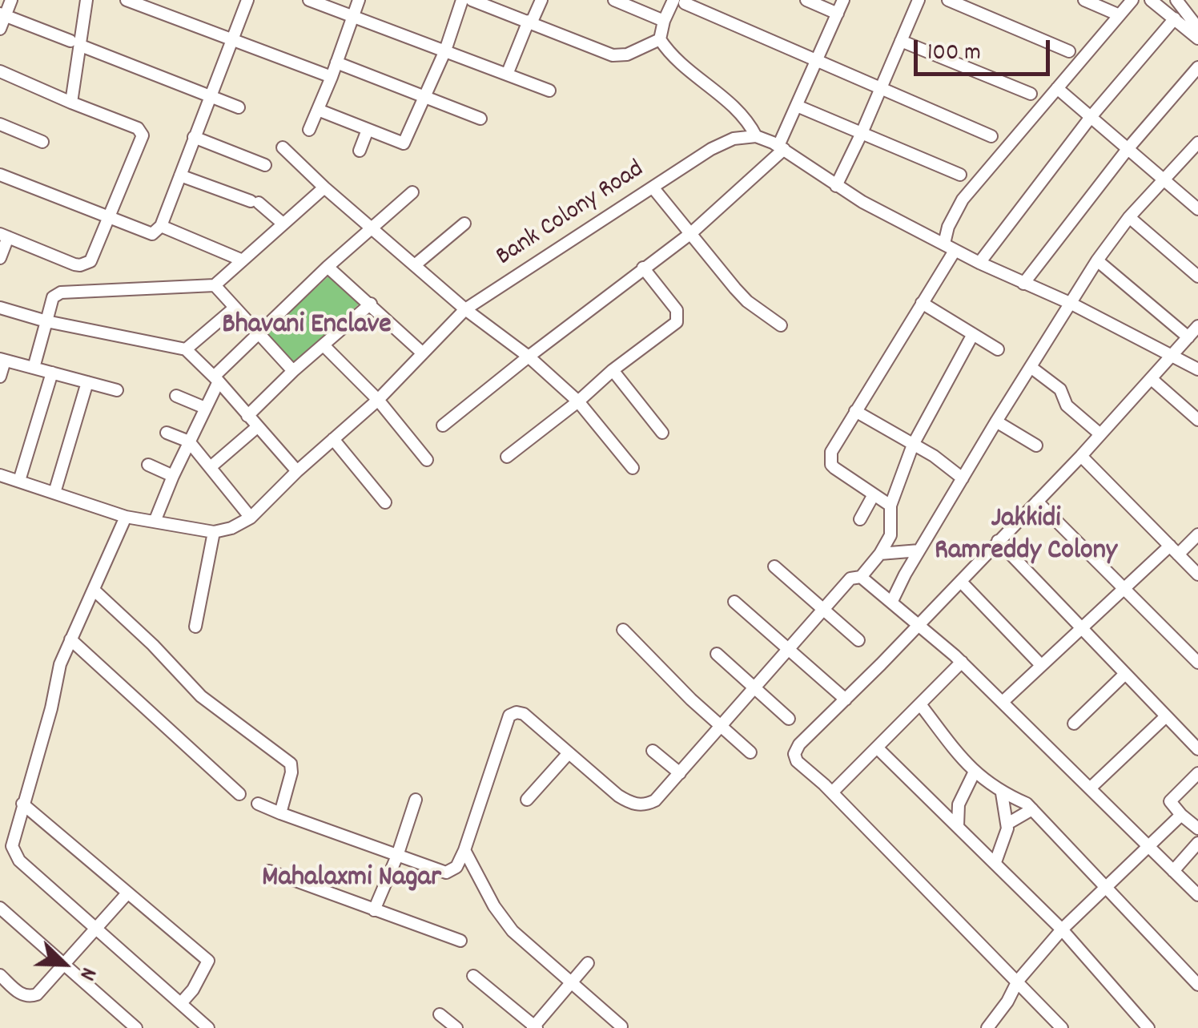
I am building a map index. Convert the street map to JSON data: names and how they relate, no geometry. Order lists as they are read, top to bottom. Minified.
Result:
{"streets":{"street":["Bank Colony Road"]},"districts":["Bhavani Enclave","Jakkidi Ramreddy Colony","Mahalaxmi Nagar"],"scale_bar":"100 m","north":"bottom right"}
